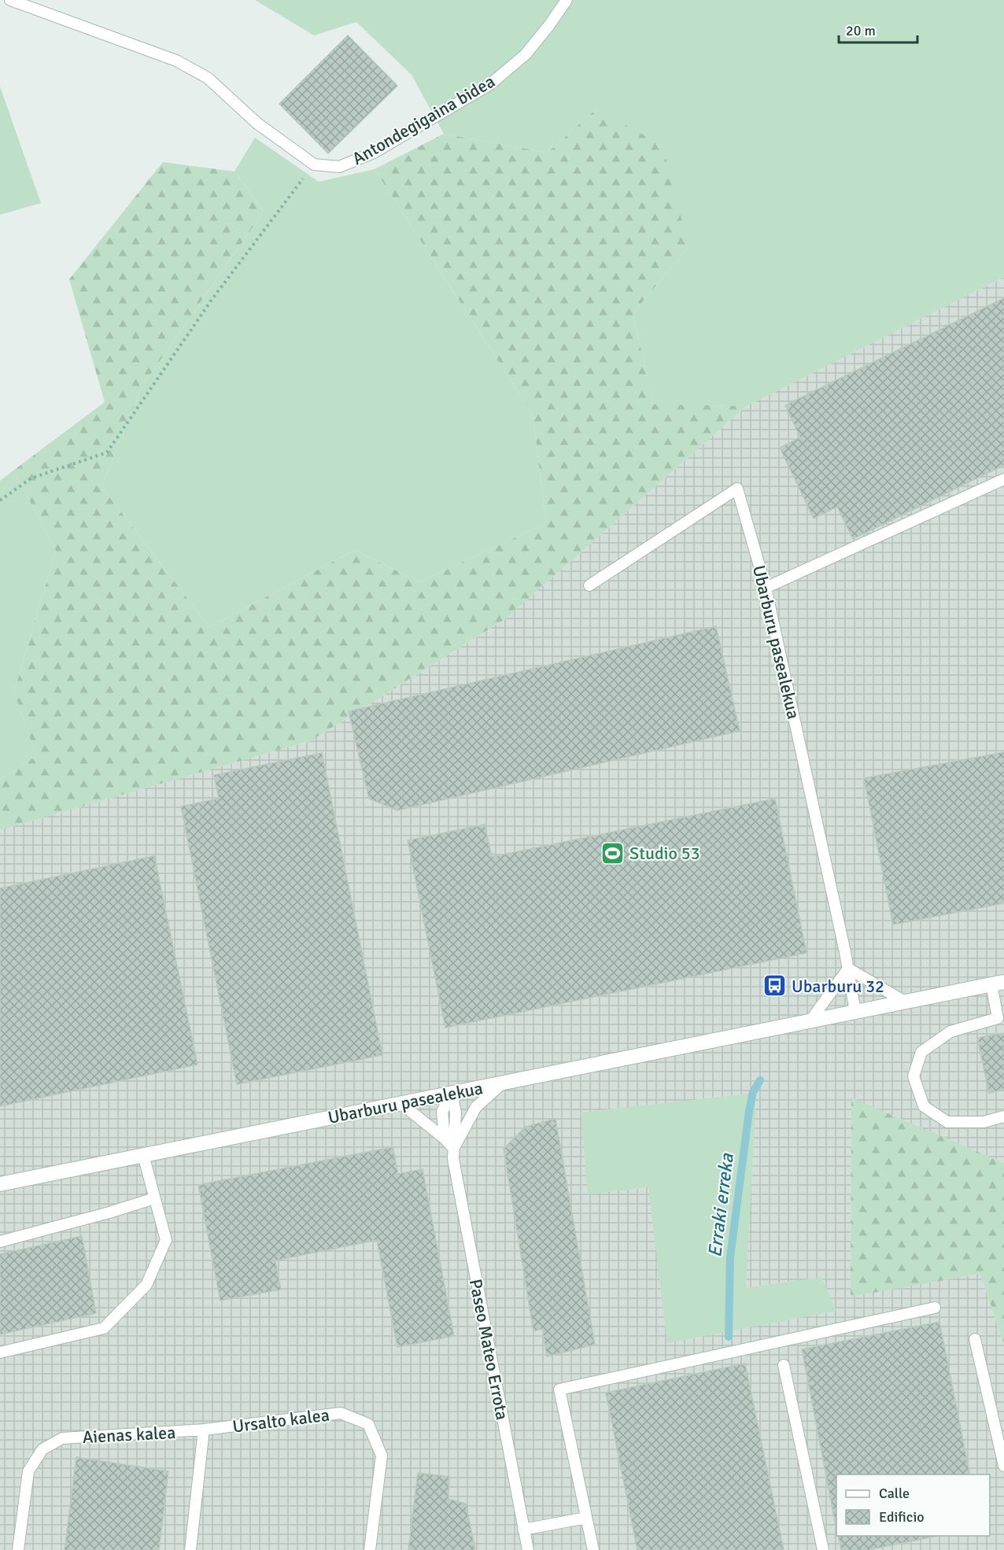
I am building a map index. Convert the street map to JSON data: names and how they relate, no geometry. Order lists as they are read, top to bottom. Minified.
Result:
{"streets":{"street":["Ubarburu pasealekua"],"lane":["Antondegigaina bidea","Paseo Mateo Errota","Ursalto kalea","Aienas kalea"]},"crossings":[["Ubarburu pasealekua","Paseo Mateo Errota"],["Ursalto kalea","Aienas kalea"]],"water":["Erraki erreka"],"places":{"sports":["Studio 53"],"bus stop":["Ubarburu 32"]},"legend":["Calle","Edificio"],"scale_bar":"20 m"}
